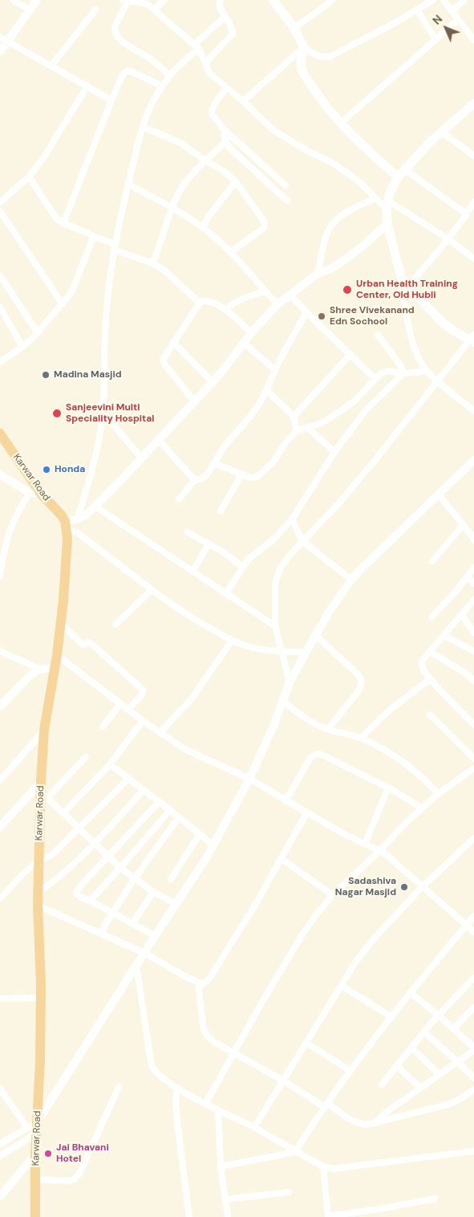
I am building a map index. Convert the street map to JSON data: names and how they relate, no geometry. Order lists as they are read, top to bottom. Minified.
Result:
{"streets":{"highway":["Karwar Road"]},"places":["Urban Health Training Center, Old Hubli","Shree Vivekanand Edn Sochool","Madina Masjid","Sanjeevini Multi Speciality Hospital","Honda","Sadashiva Nagar Masjid","Jai Bhavani Hotel"],"north":"top left"}
